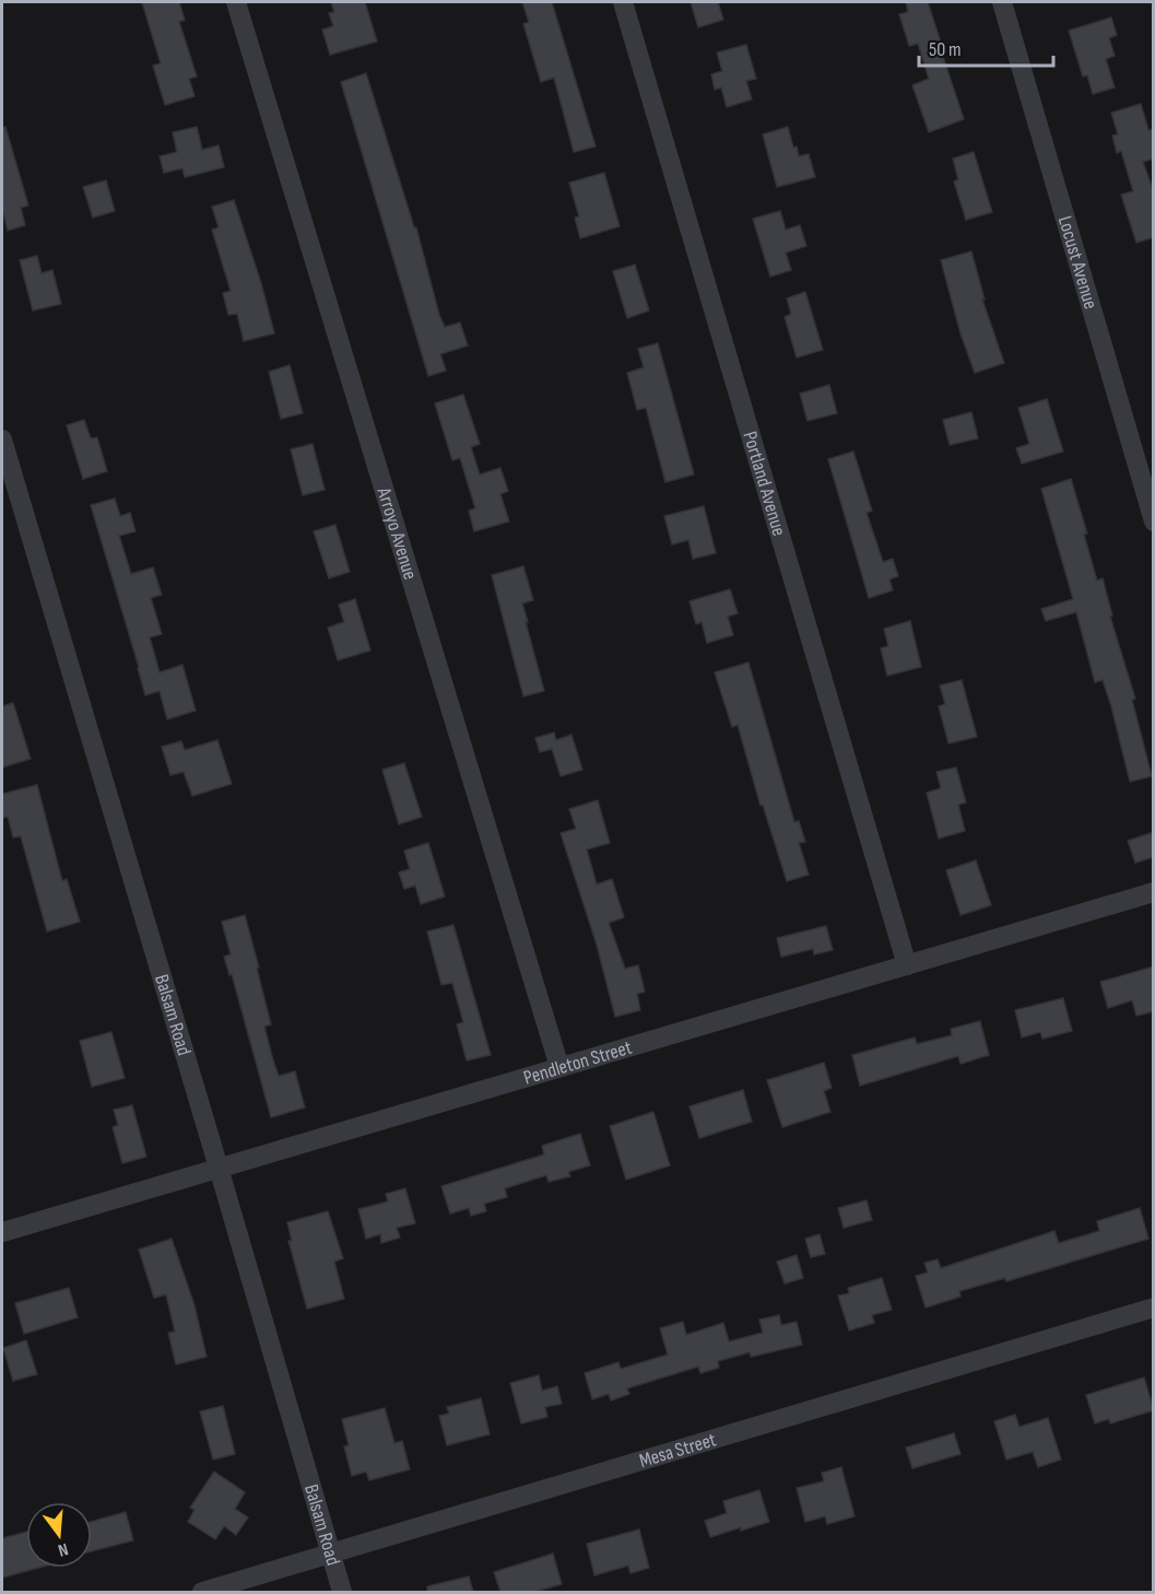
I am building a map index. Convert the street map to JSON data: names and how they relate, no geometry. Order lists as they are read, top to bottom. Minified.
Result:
{"streets":{"street":["Locust Avenue","Portland Avenue","Arroyo Avenue","Balsam Road","Pendleton Street","Mesa Street"]},"crossings":[["Portland Avenue","Pendleton Street"],["Arroyo Avenue","Pendleton Street"],["Balsam Road","Pendleton Street"],["Balsam Road","Mesa Street"]],"scale_bar":"50 m","north":"bottom"}
